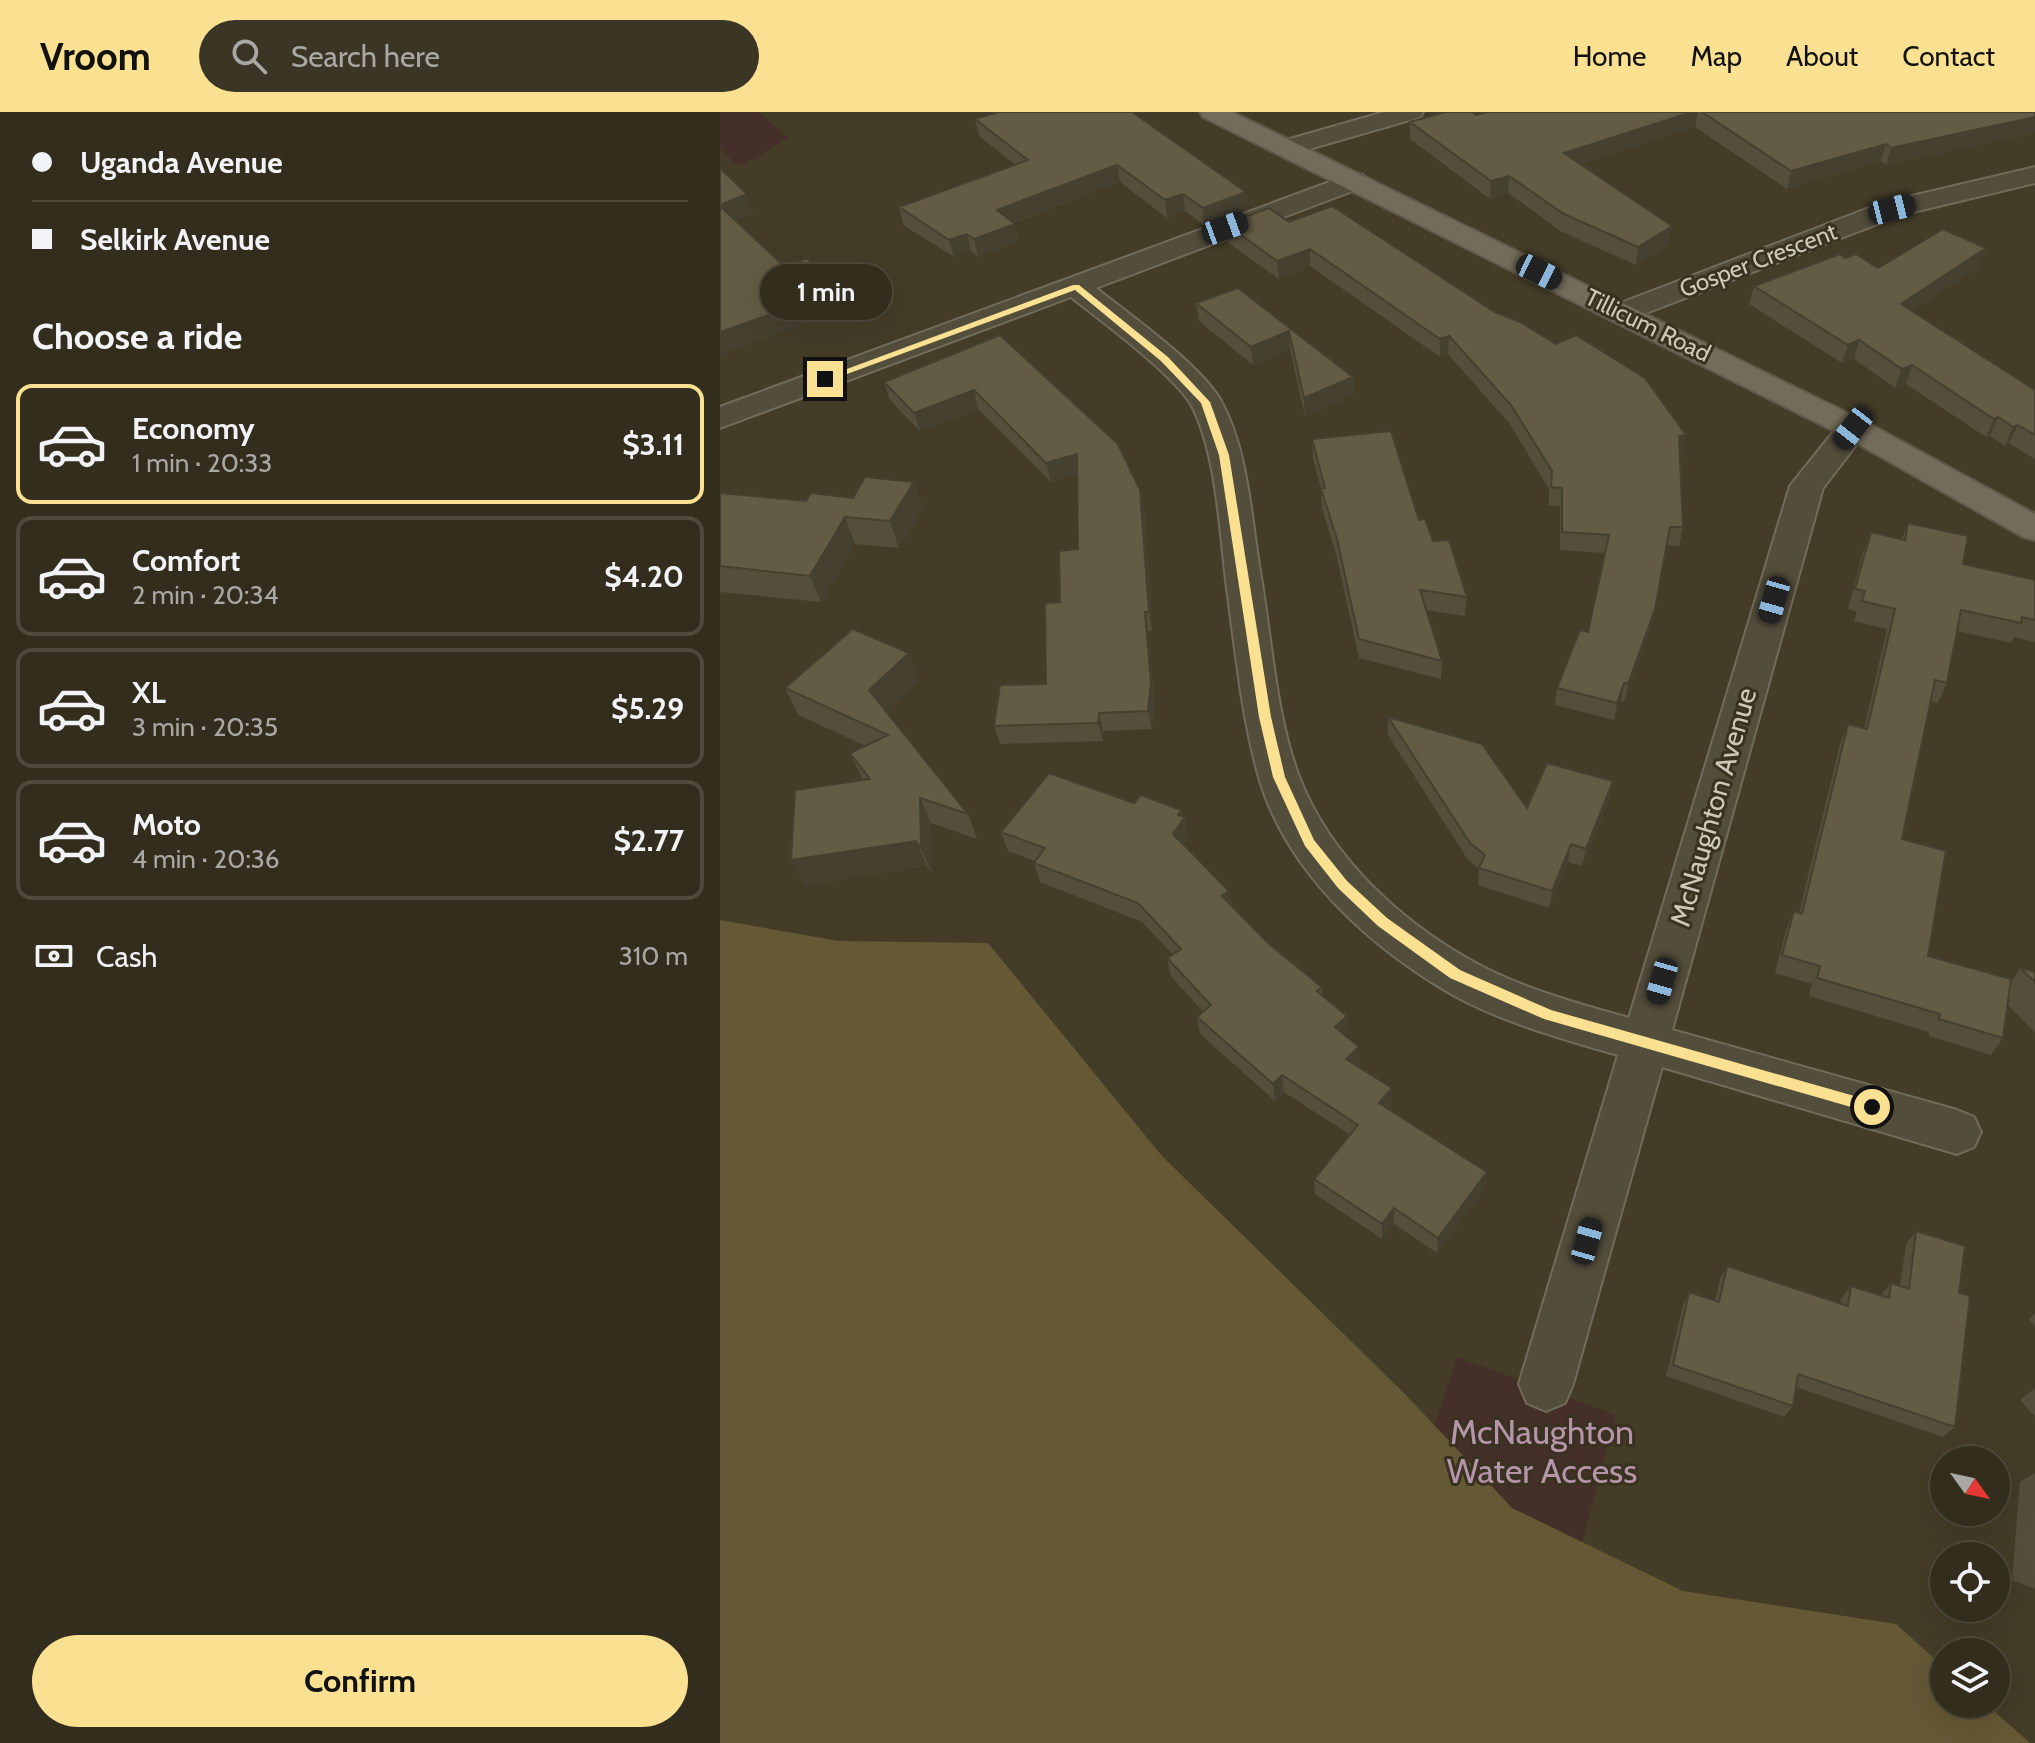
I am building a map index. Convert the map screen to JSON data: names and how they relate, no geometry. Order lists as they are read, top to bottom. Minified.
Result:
{"streets":{"main road":["Tillicum Road"],"street":["Gosper Crescent","McNaughton Avenue"]},"crossings":[["Gosper Crescent","Tillicum Road"],["Tillicum Road","McNaughton Avenue"]],"parks":["McNaughton Water Access"],"north":"bottom right","page":{"header":"Vroom","search":"Search here","nav":["Home","Map","About","Contact"],"banner":["Uganda Avenue","Selkirk Avenue"],"bubble":"1 min","heading":"Choose a ride","list":[{"name":"Economy","note":"1 min · 20:33","value":"$3.11"},{"name":"Comfort","note":"2 min · 20:34","value":"$4.20"},{"name":"XL","note":"3 min · 20:35","value":"$5.29"},{"name":"Moto","note":"4 min · 20:36","value":"$2.77"}],"pay":["Cash","310 m"],"buttons":"Confirm"}}
